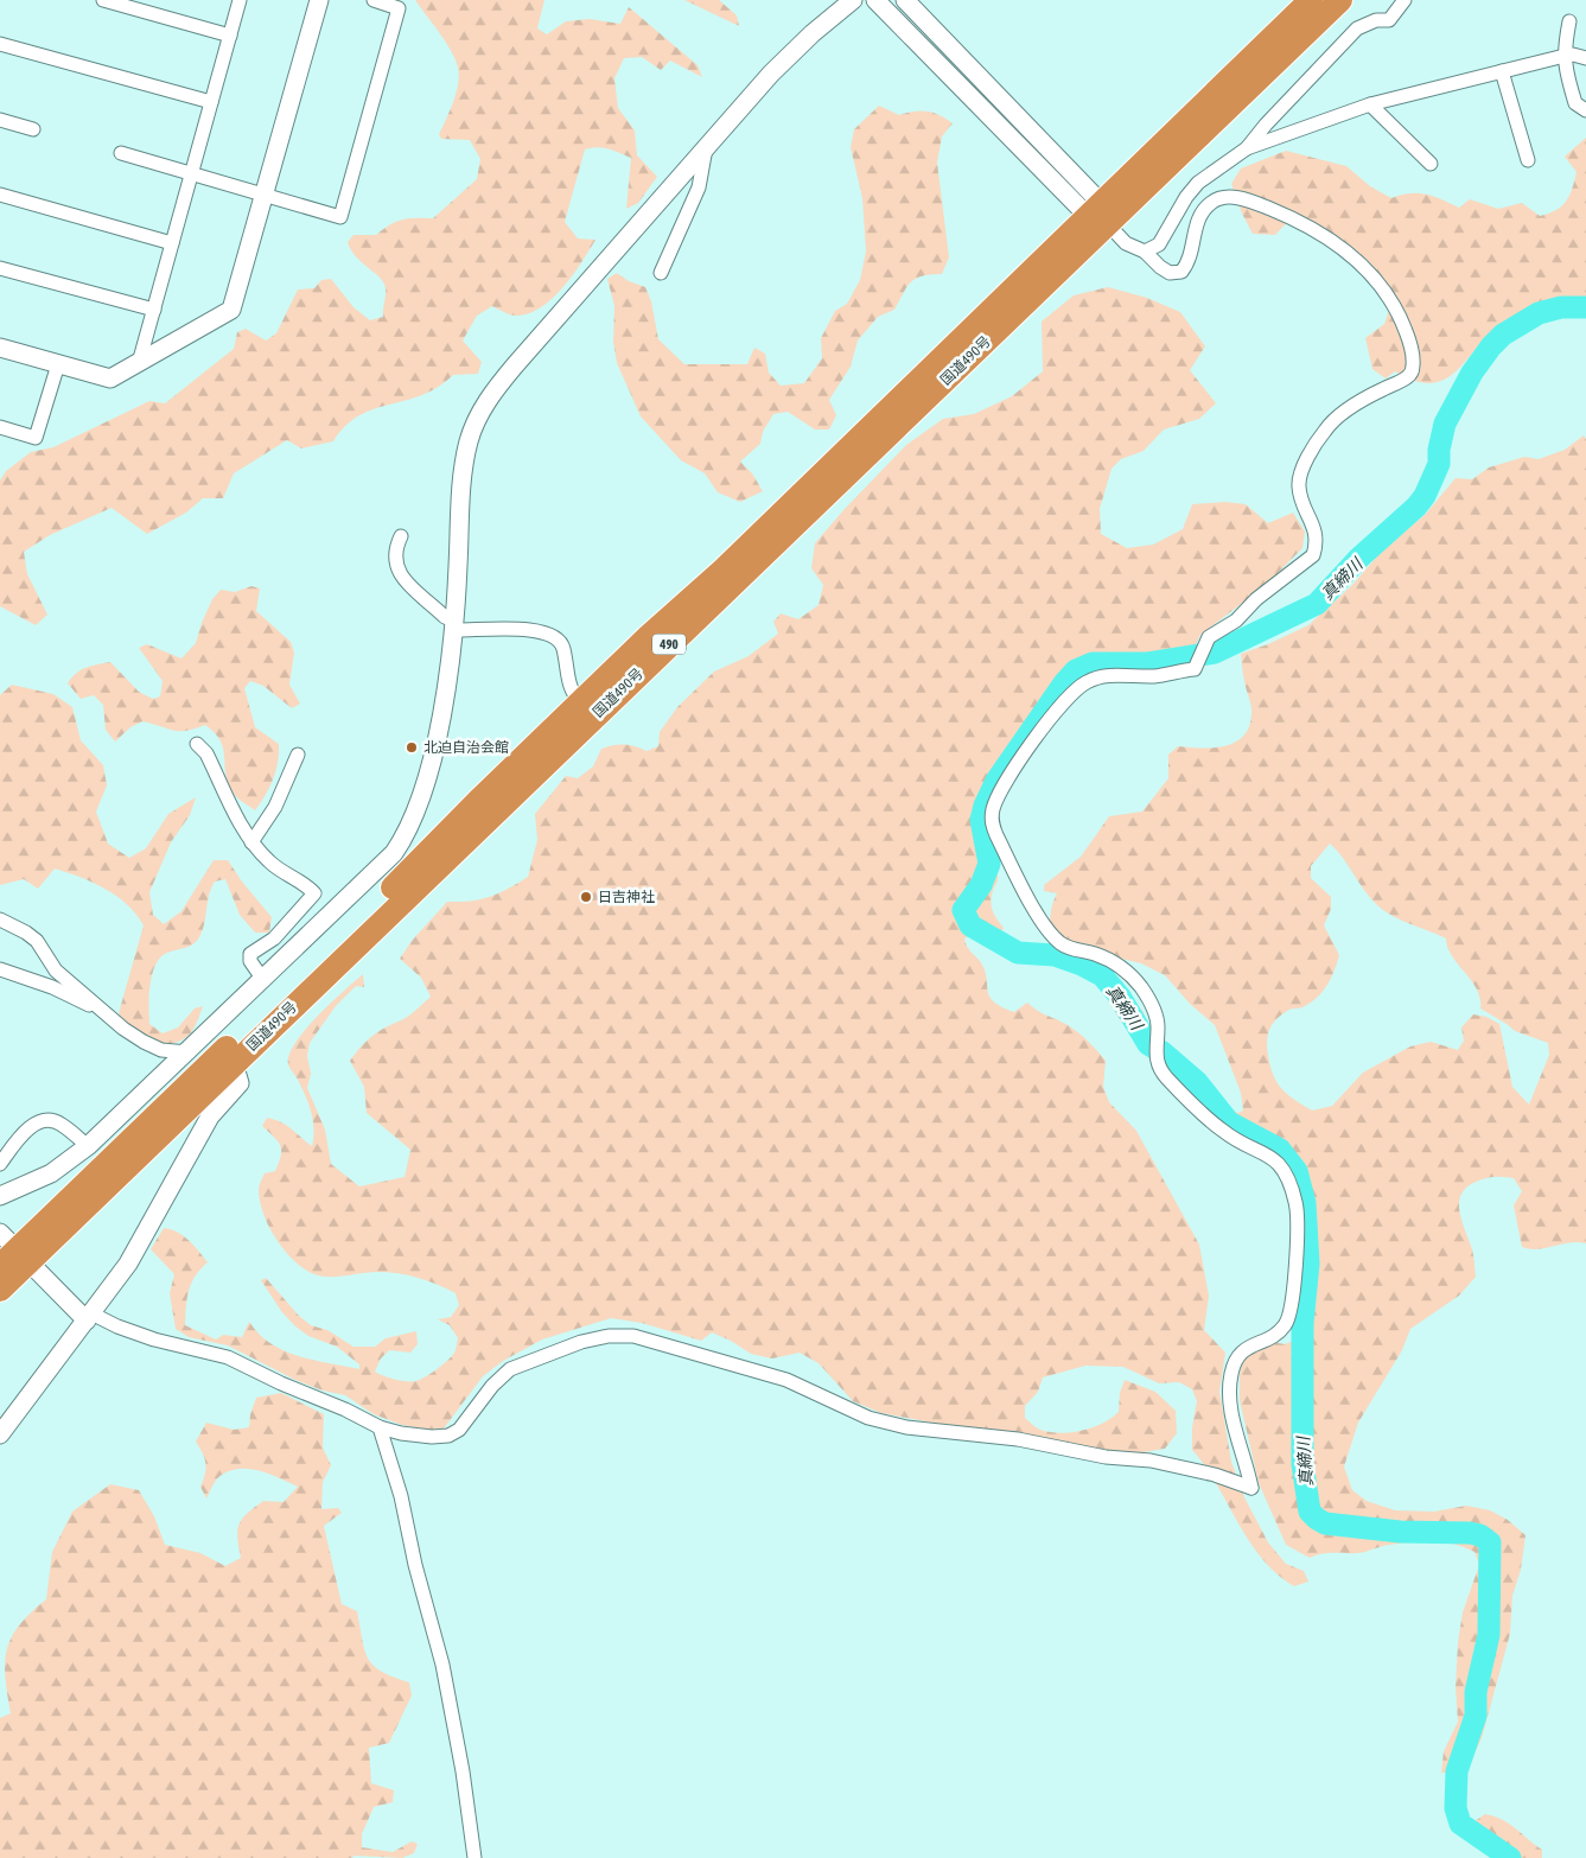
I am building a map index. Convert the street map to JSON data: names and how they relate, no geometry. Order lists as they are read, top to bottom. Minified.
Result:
{"streets":{"highway":["国道490号","490"]},"water":["真締川"],"places":["北迫自治会館","日吉神社"]}
